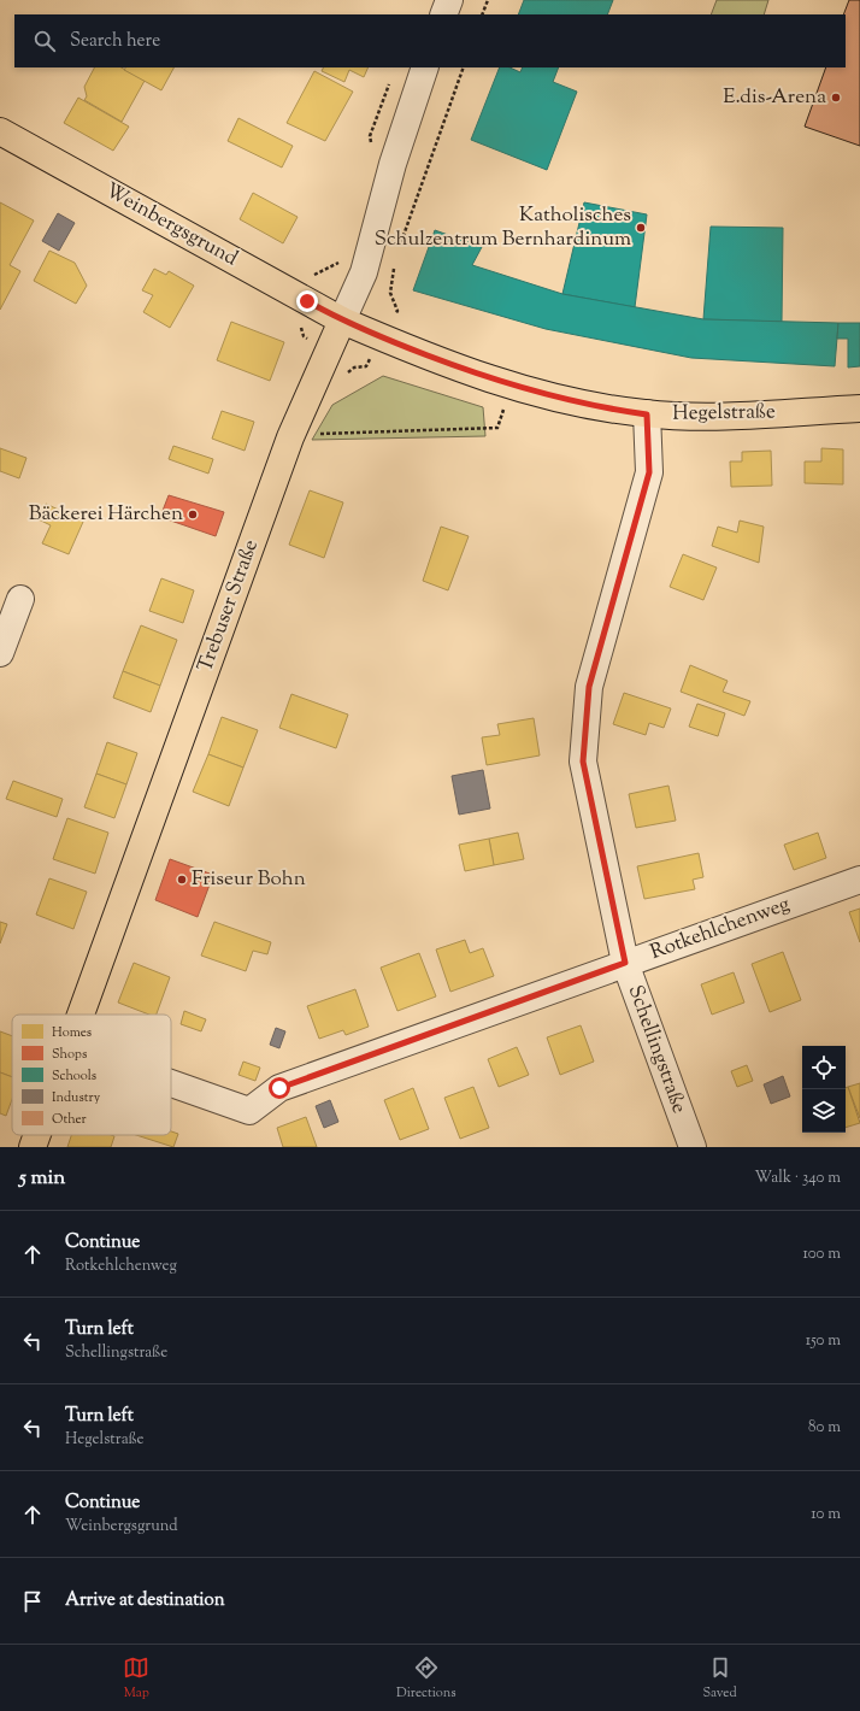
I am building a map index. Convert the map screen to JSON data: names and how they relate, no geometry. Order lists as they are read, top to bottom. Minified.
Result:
{"streets":{"main road":["Weinbergsgrund","Hegelstraße","Trebuser Straße"],"street":["Rotkehlchenweg","Schellingstraße"]},"crossings":[["Weinbergsgrund","Hegelstraße"],["Weinbergsgrund","Trebuser Straße"],["Hegelstraße","Trebuser Straße"],["Hegelstraße","Schellingstraße"],["Rotkehlchenweg","Schellingstraße"]],"places":["E.dis-Arena","Katholisches Schulzentrum Bernhardinum","Bäckerei Härchen","Friseur Bohn"],"legend":["Homes","Shops","Schools","Industry","Other"],"page":{"search":"Search here","heading":["5 min","Walk · 340 m"],"list":[["Continue","Rotkehlchenweg","100 m"],["Turn left","Schellingstraße","150 m"],["Turn left","Hegelstraße","80 m"],["Continue","Weinbergsgrund","10 m"],"Arrive at destination"],"nav":["Map","Directions","Saved"]}}
